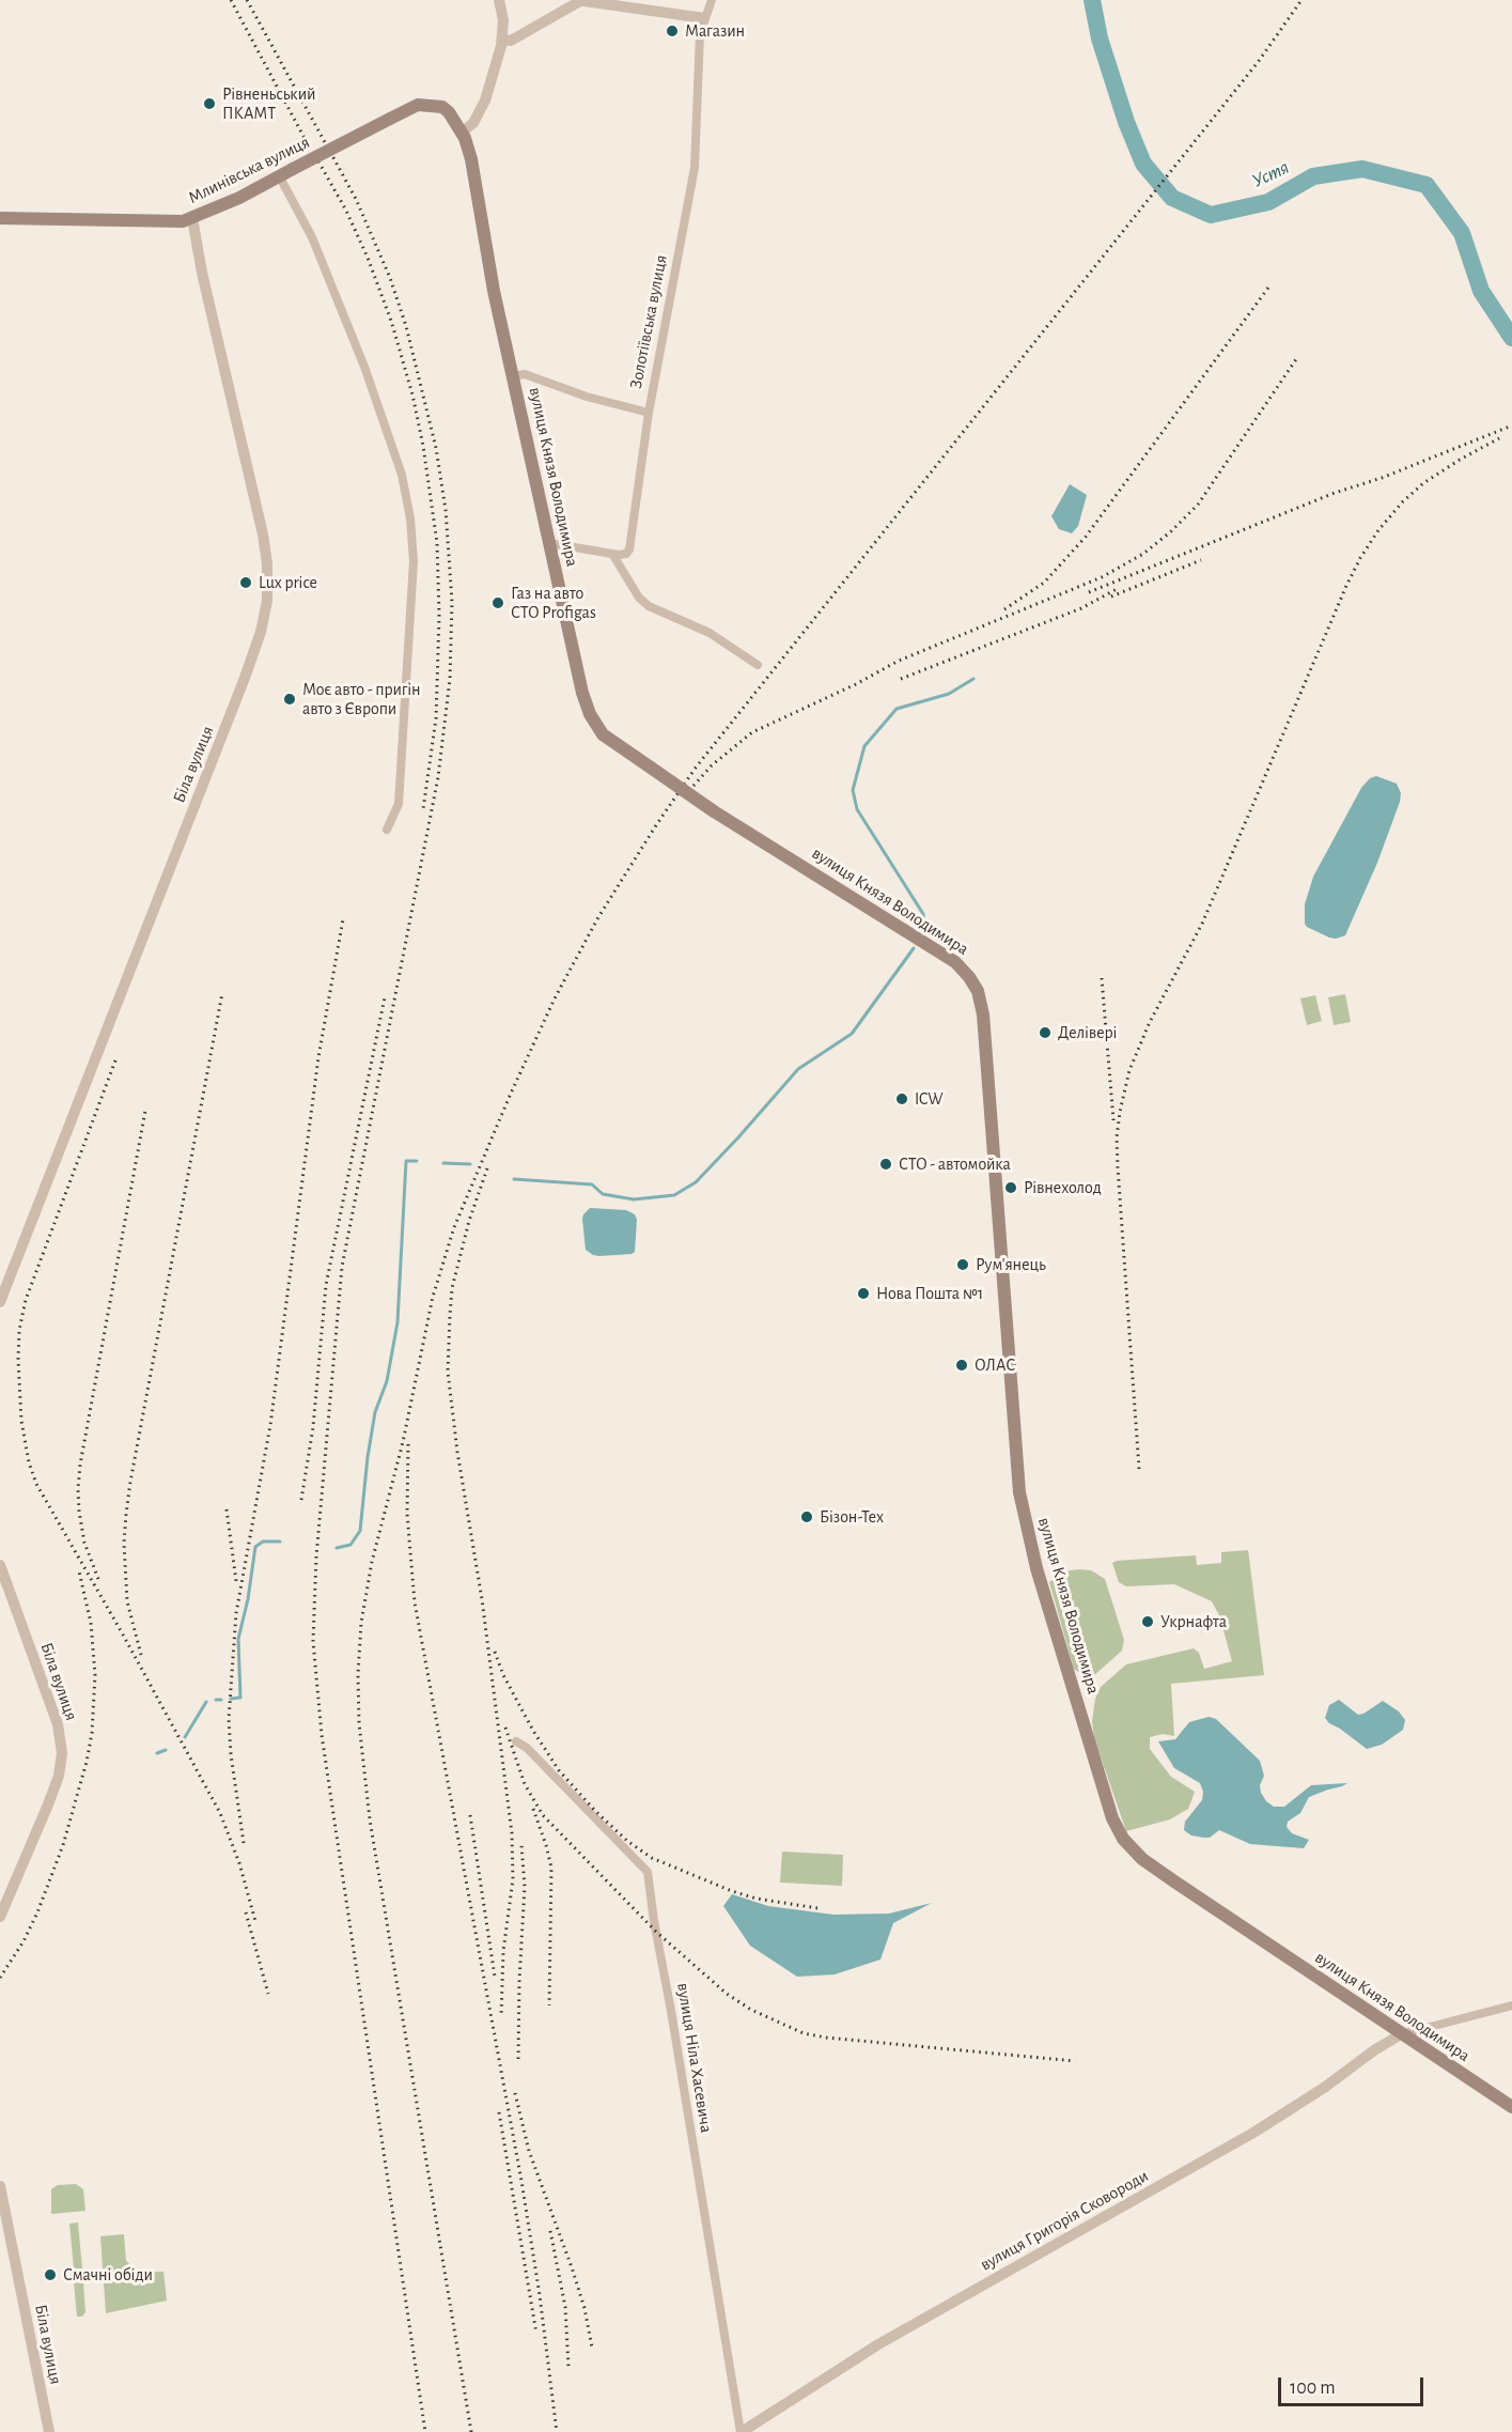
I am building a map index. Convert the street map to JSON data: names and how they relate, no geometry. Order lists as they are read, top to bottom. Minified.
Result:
{"streets":{"main road":["Млинівська вулиця","вулиця Князя Володимира"],"street":["Золотіївська вулиця","Біла вулиця","вулиця Ніла Хасевича","вулиця Григорія Сковороди"]},"crossings":[["Млинівська вулиця","вулиця Князя Володимира"],["Млинівська вулиця","Біла вулиця"],["вулиця Князя Володимира","вулиця Григорія Сковороди"],["вулиця Ніла Хасевича","вулиця Григорія Сковороди"]],"water":["Устя"],"places":["Магазин","Рівненьський ПКАМТ","Lux price","Газ на авто СТО Profigas","Моє авто - пригін авто з Європи","Делівері","ICW","СТО - автомойка","Рівнехолод","Рум'янець","Нова Пошта №1","ОЛАС","Бізон-Тех","Укрнафта","Смачні обіди"],"scale_bar":"100 m"}
